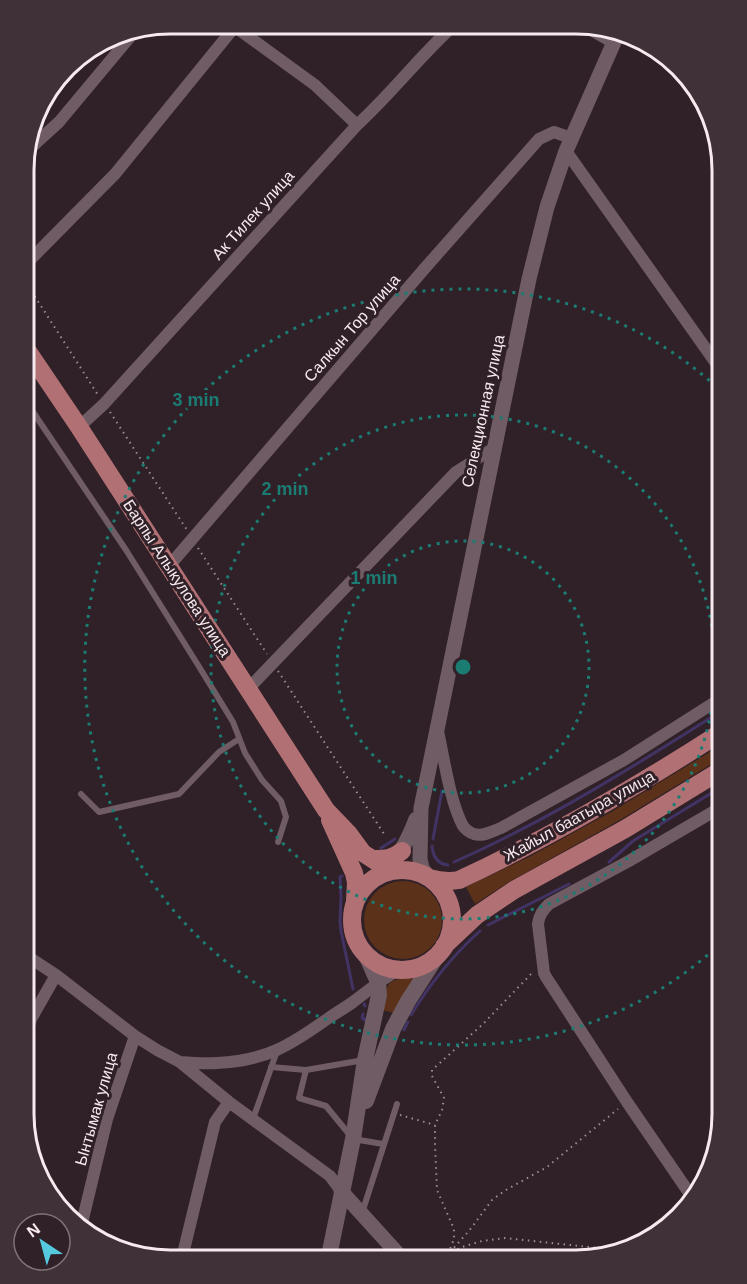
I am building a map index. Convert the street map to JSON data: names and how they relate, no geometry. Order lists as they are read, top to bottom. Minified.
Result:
{"streets":{"main road":["Барпы Алыкулова улица","Жайыл баатыра улица"],"street":["Ак Тилек улица","Салкын Тор улица","Селекционная улица","Ынтымак улица"]},"crossings":[["Ак Тилек улица","Барпы Алыкулова улица"],["Салкын Тор улица","Селекционная улица"],["Салкын Тор улица","Барпы Алыкулова улица"],["Селекционная улица","Барпы Алыкулова улица"],["Селекционная улица","Жайыл баатыра улица"],["Барпы Алыкулова улица","Жайыл баатыра улица"]],"north":"top left","rings":["3 min","2 min","1 min"]}
